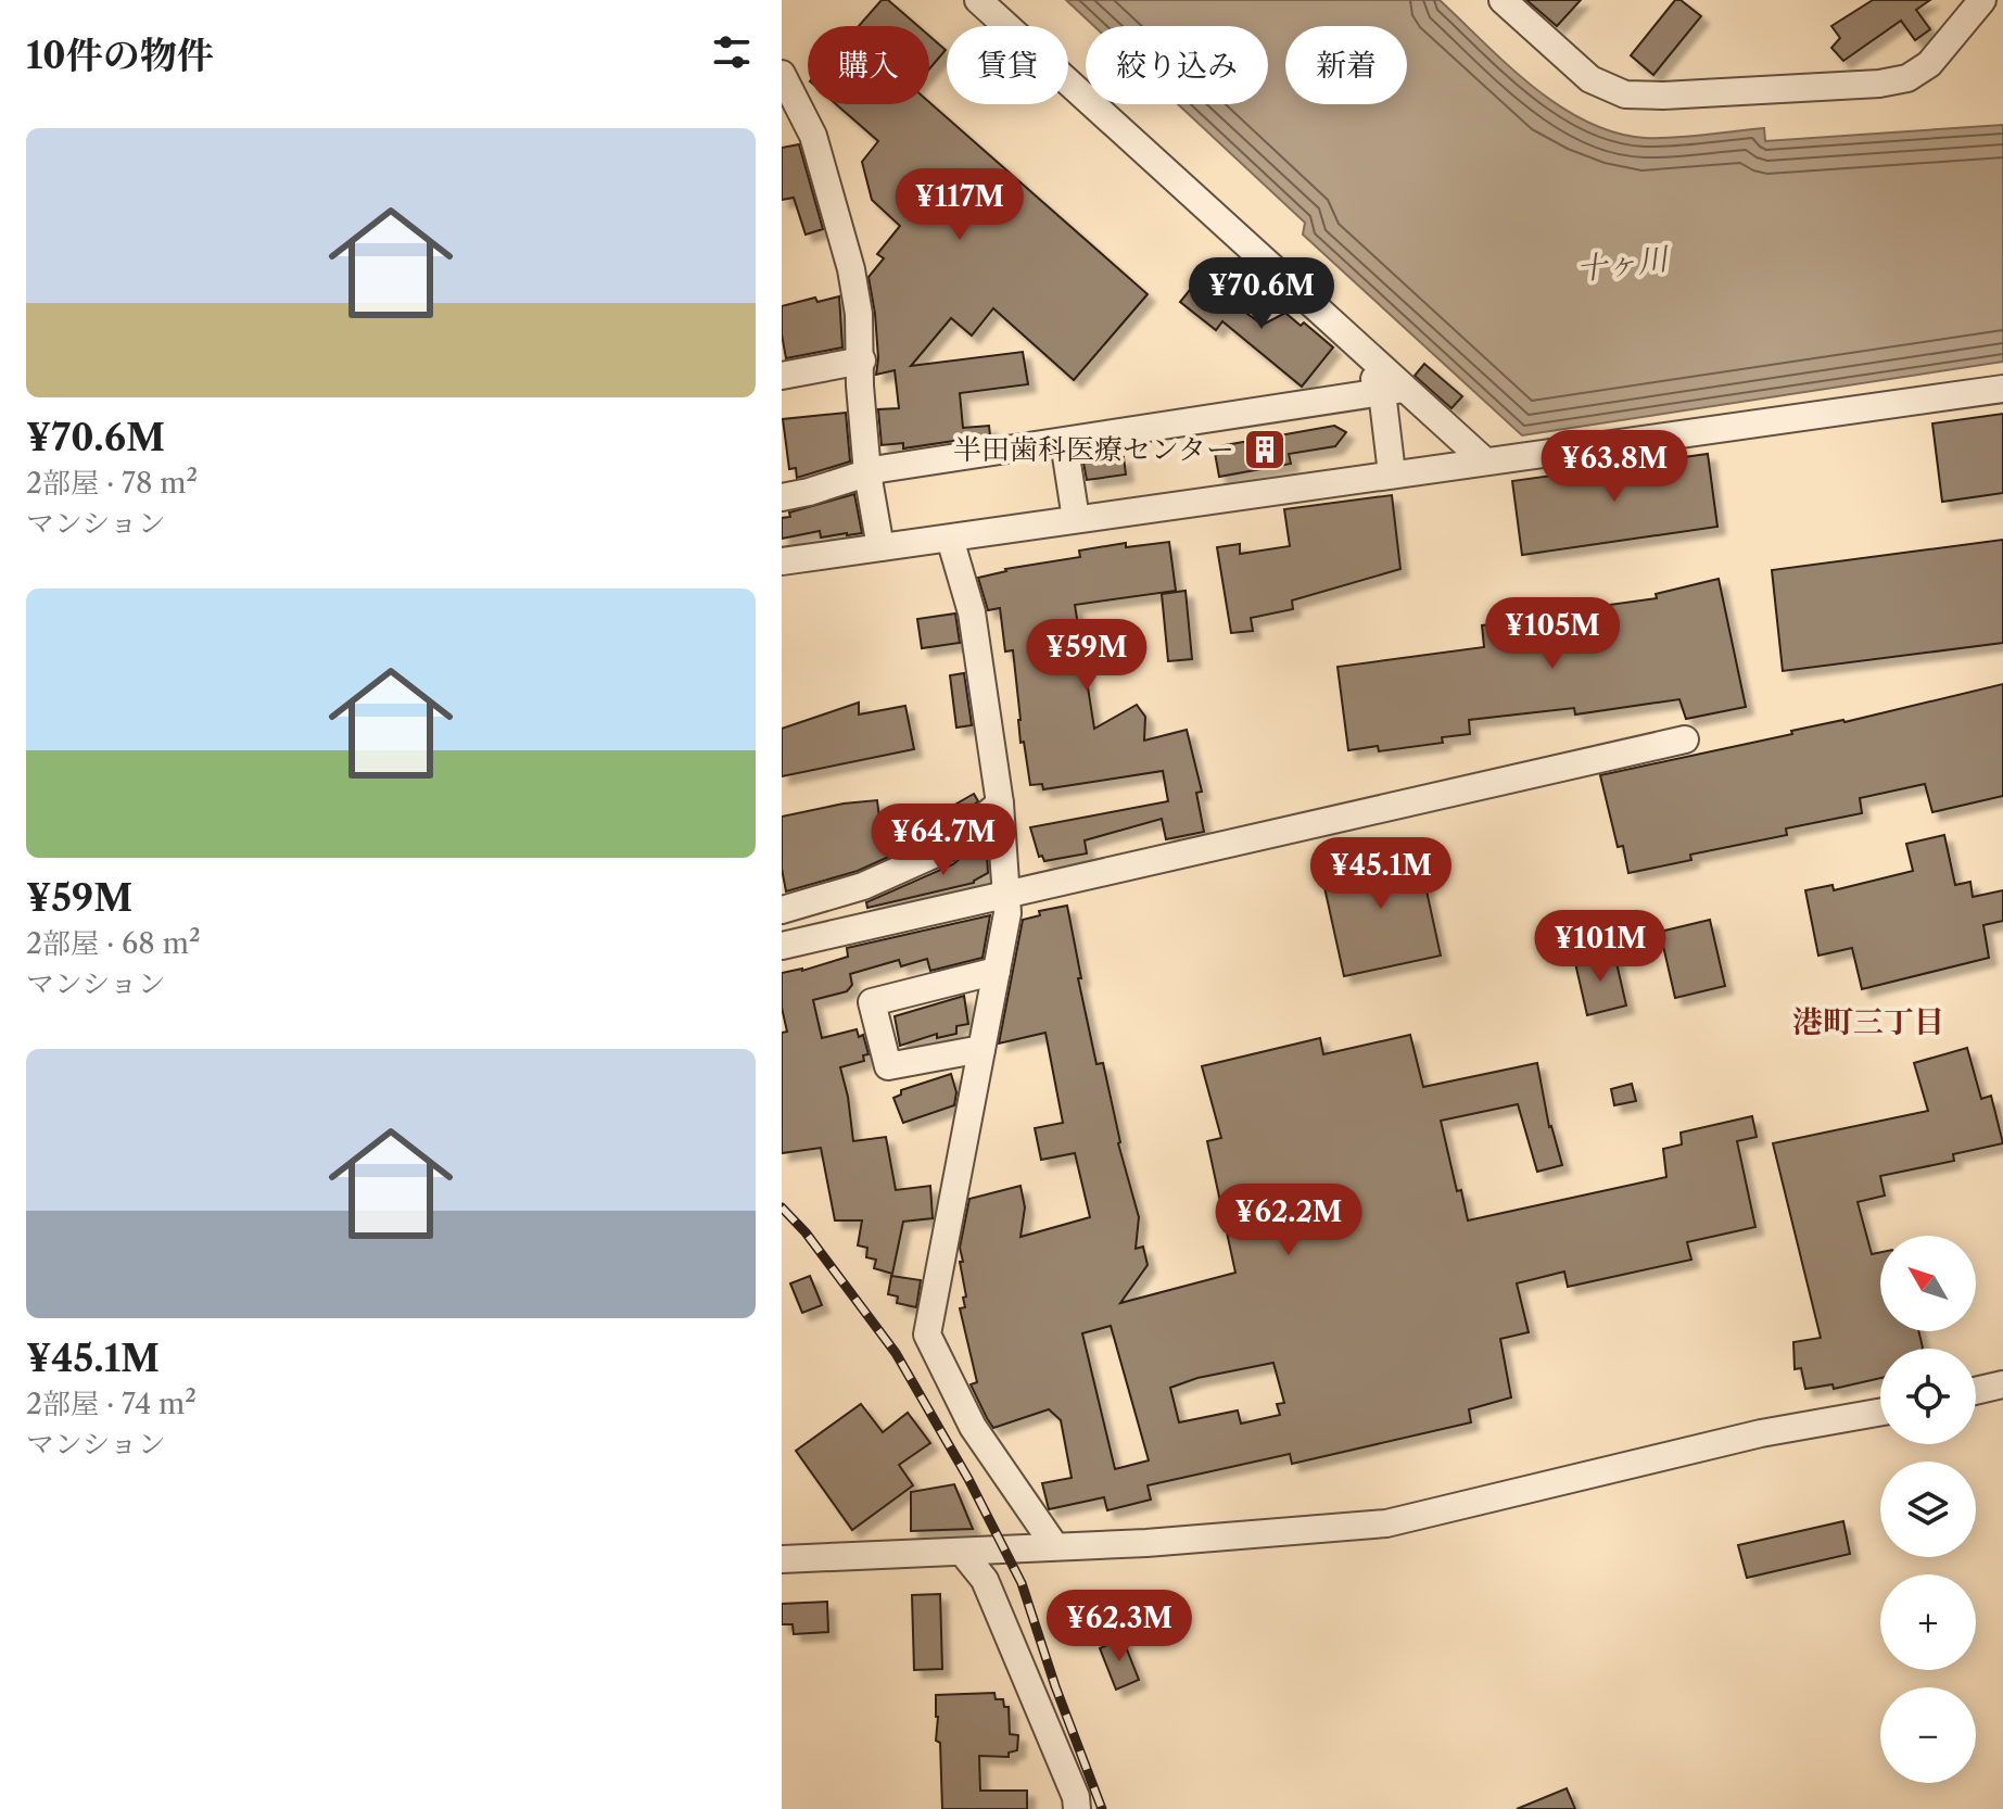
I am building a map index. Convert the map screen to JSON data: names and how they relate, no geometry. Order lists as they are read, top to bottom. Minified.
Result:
{"districts":["港町三丁目"],"water":["十ヶ川"],"places":{"building":["半田歯科医療センター"]},"north":"top left","page":{"heading":"10件の物件","chip":["購入","賃貸","絞り込み","新着"],"list":[{"name":"¥70.6M","note":"2部屋 · 78 m² · マンション"},{"name":"¥59M","note":"2部屋 · 68 m² · マンション"},{"name":"¥45.1M","note":"2部屋 · 74 m² · マンション"}],"price":["¥117M","¥70.6M","¥63.8M","¥105M","¥59M","¥64.7M","¥45.1M","¥101M","¥62.2M","¥62.3M"],"map_buttons":["+","−"]}}
